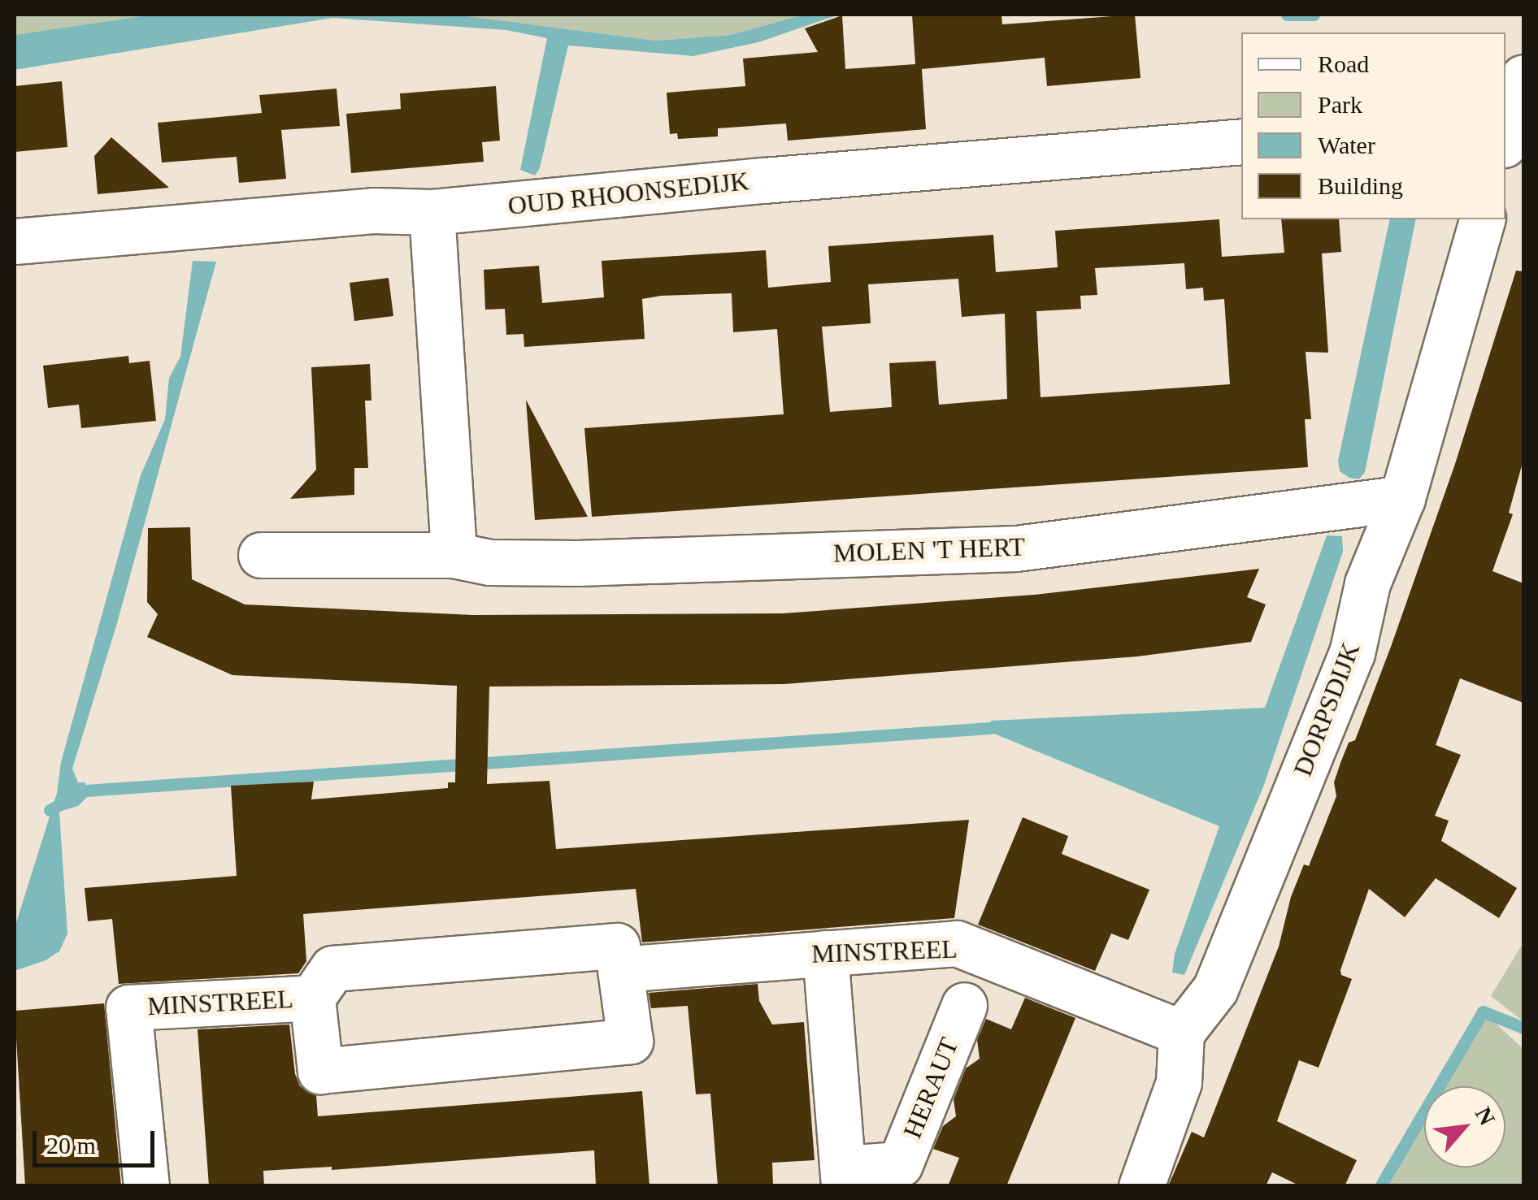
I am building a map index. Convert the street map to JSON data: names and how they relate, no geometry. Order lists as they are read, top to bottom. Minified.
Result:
{"streets":{"street":["OUD RHOONSEDIJK","MOLEN 'T HERT","DORPSDIJK","MINSTREEL","HERAUT"]},"crossings":[["MOLEN 'T HERT","DORPSDIJK"],["DORPSDIJK","MINSTREEL"],["MINSTREEL","HERAUT"]],"legend":["Road","Park","Water","Building"],"scale_bar":"20 m","north":"top right"}
